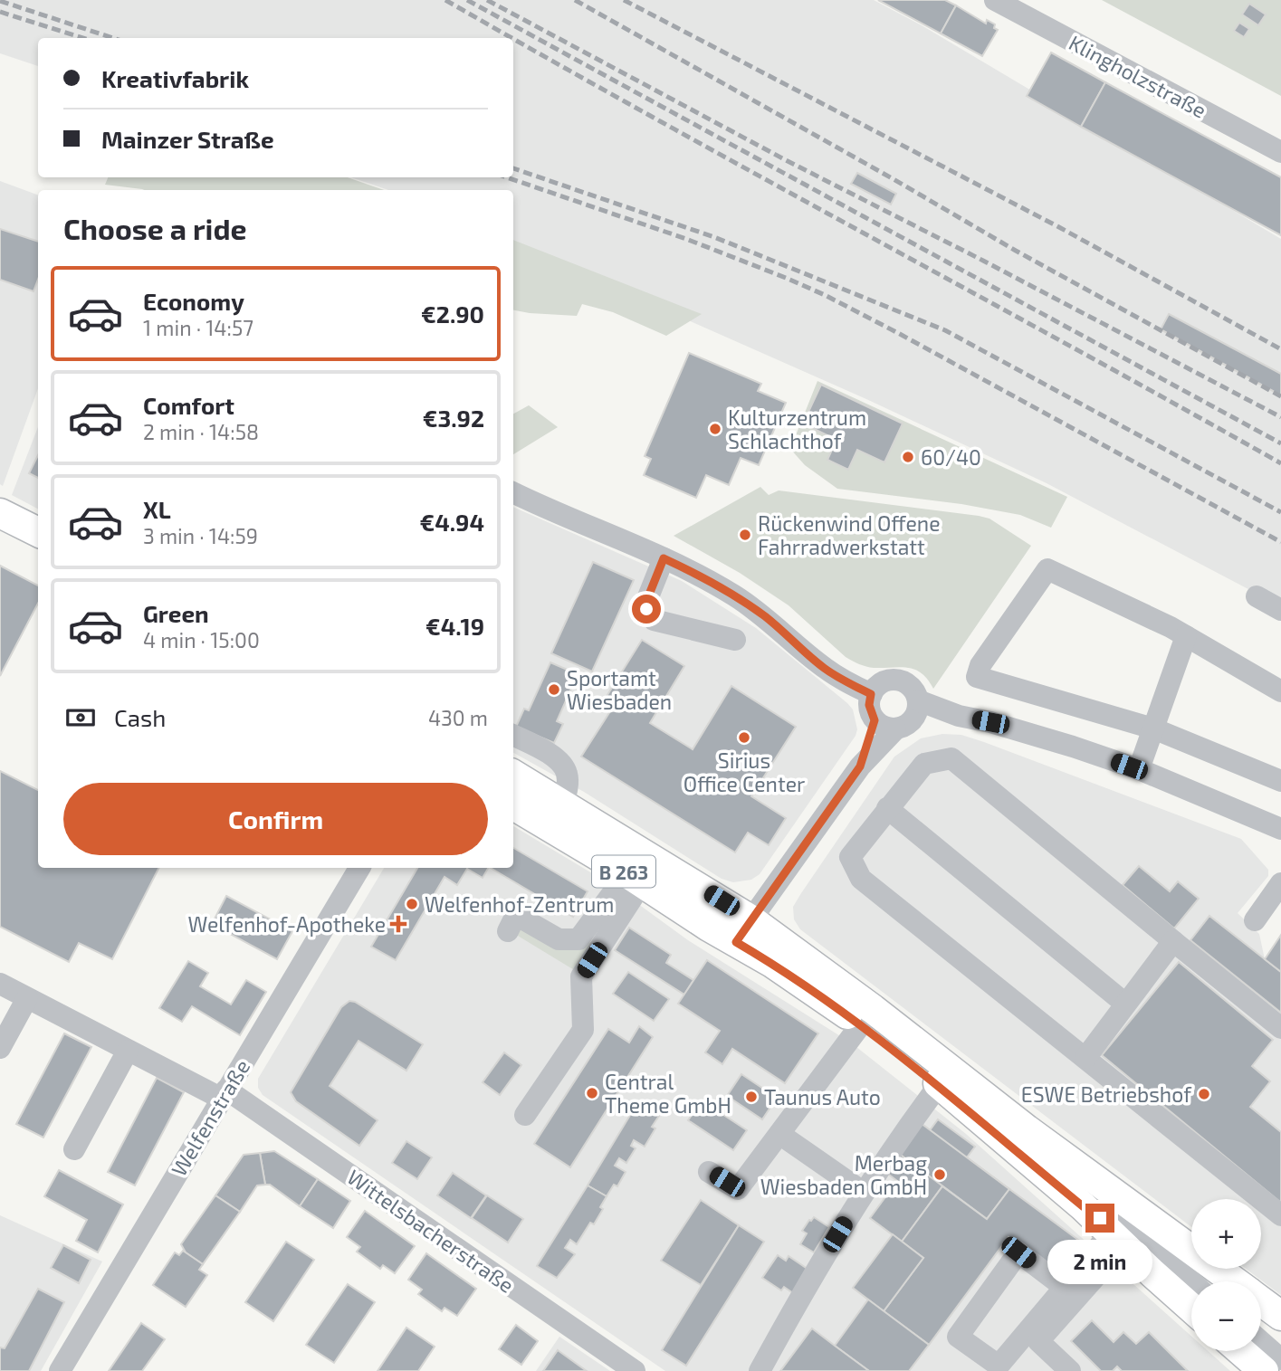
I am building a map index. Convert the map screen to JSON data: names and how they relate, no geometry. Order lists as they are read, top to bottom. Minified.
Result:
{"streets":{"main road":["B 263"],"street":["Klingholzstraße","Welfenstraße","Wittelsbacherstraße"]},"crossings":[["Welfenstraße","Wittelsbacherstraße"]],"places":{"other":["Kulturzentrum Schlachthof","60/40","Rückenwind Offene Fahrradwerkstatt","Sportamt Wiesbaden","Sirius Office Center","Welfenhof-Zentrum","Central Theme GmbH","ESWE Betriebshof","Taunus Auto","Merbag Wiesbaden GmbH"],"health":["Welfenhof-Apotheke"]},"page":{"banner":["Kreativfabrik","Mainzer Straße"],"heading":"Choose a ride","list":[{"name":"Economy","note":"1 min · 14:57","value":"€2.90"},{"name":"Comfort","note":"2 min · 14:58","value":"€3.92"},{"name":"XL","note":"3 min · 14:59","value":"€4.94"},{"name":"Green","note":"4 min · 15:00","value":"€4.19"}],"pay":["Cash","430 m"],"buttons":"Confirm","map_buttons":["+","−"],"bubble":"2 min"}}
